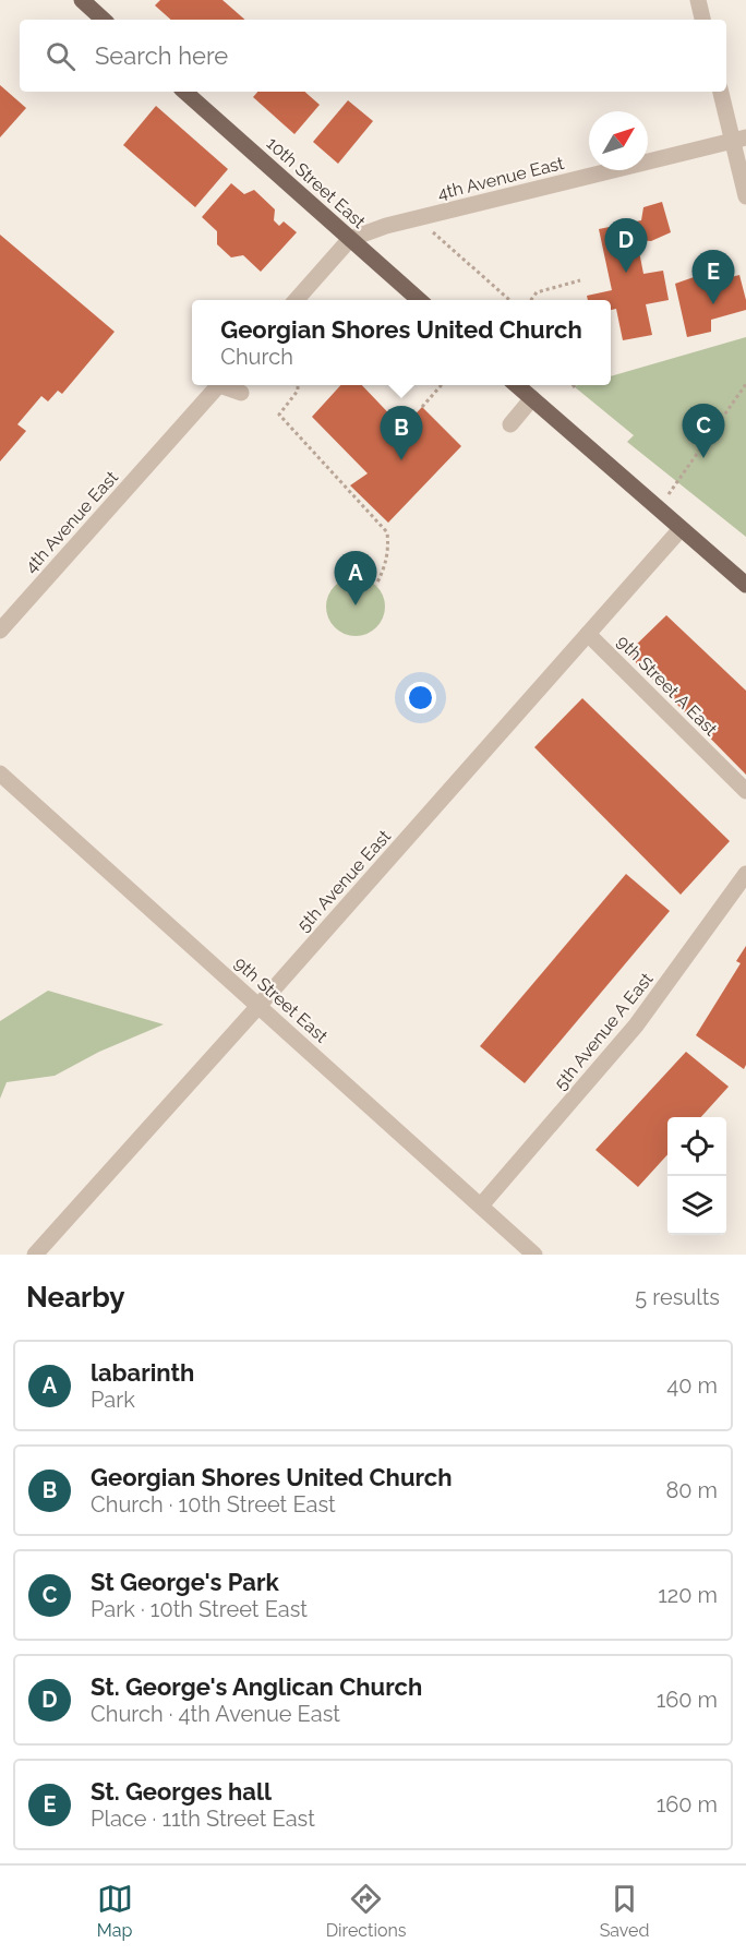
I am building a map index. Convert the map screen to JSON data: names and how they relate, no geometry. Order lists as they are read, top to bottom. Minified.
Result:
{"streets":{"main road":["10th Street East"],"street":["4th Avenue East","9th Street A East","5th Avenue East","9th Street East","5th Avenue A East"]},"crossings":[["4th Avenue East","10th Street East"],["9th Street A East","5th Avenue East"],["5th Avenue East","9th Street East"],["9th Street East","5th Avenue A East"]],"north":"top right","page":{"search":"Search here","pins":["D","E","C","B","A"],"popup":["Georgian Shores United Church","Church"],"heading":["Nearby","5 results"],"list":[{"mark":"A","name":"labarinth","note":"Park","value":"40 m"},{"mark":"B","name":"Georgian Shores United Church","note":"Church · 10th Street East","value":"80 m"},{"mark":"C","name":"St George's Park","note":"Park · 10th Street East","value":"120 m"},{"mark":"D","name":"St. George's Anglican Church","note":"Church · 4th Avenue East","value":"160 m"},{"mark":"E","name":"St. Georges hall","note":"Place · 11th Street East","value":"160 m"}],"nav":["Map","Directions","Saved"]}}
